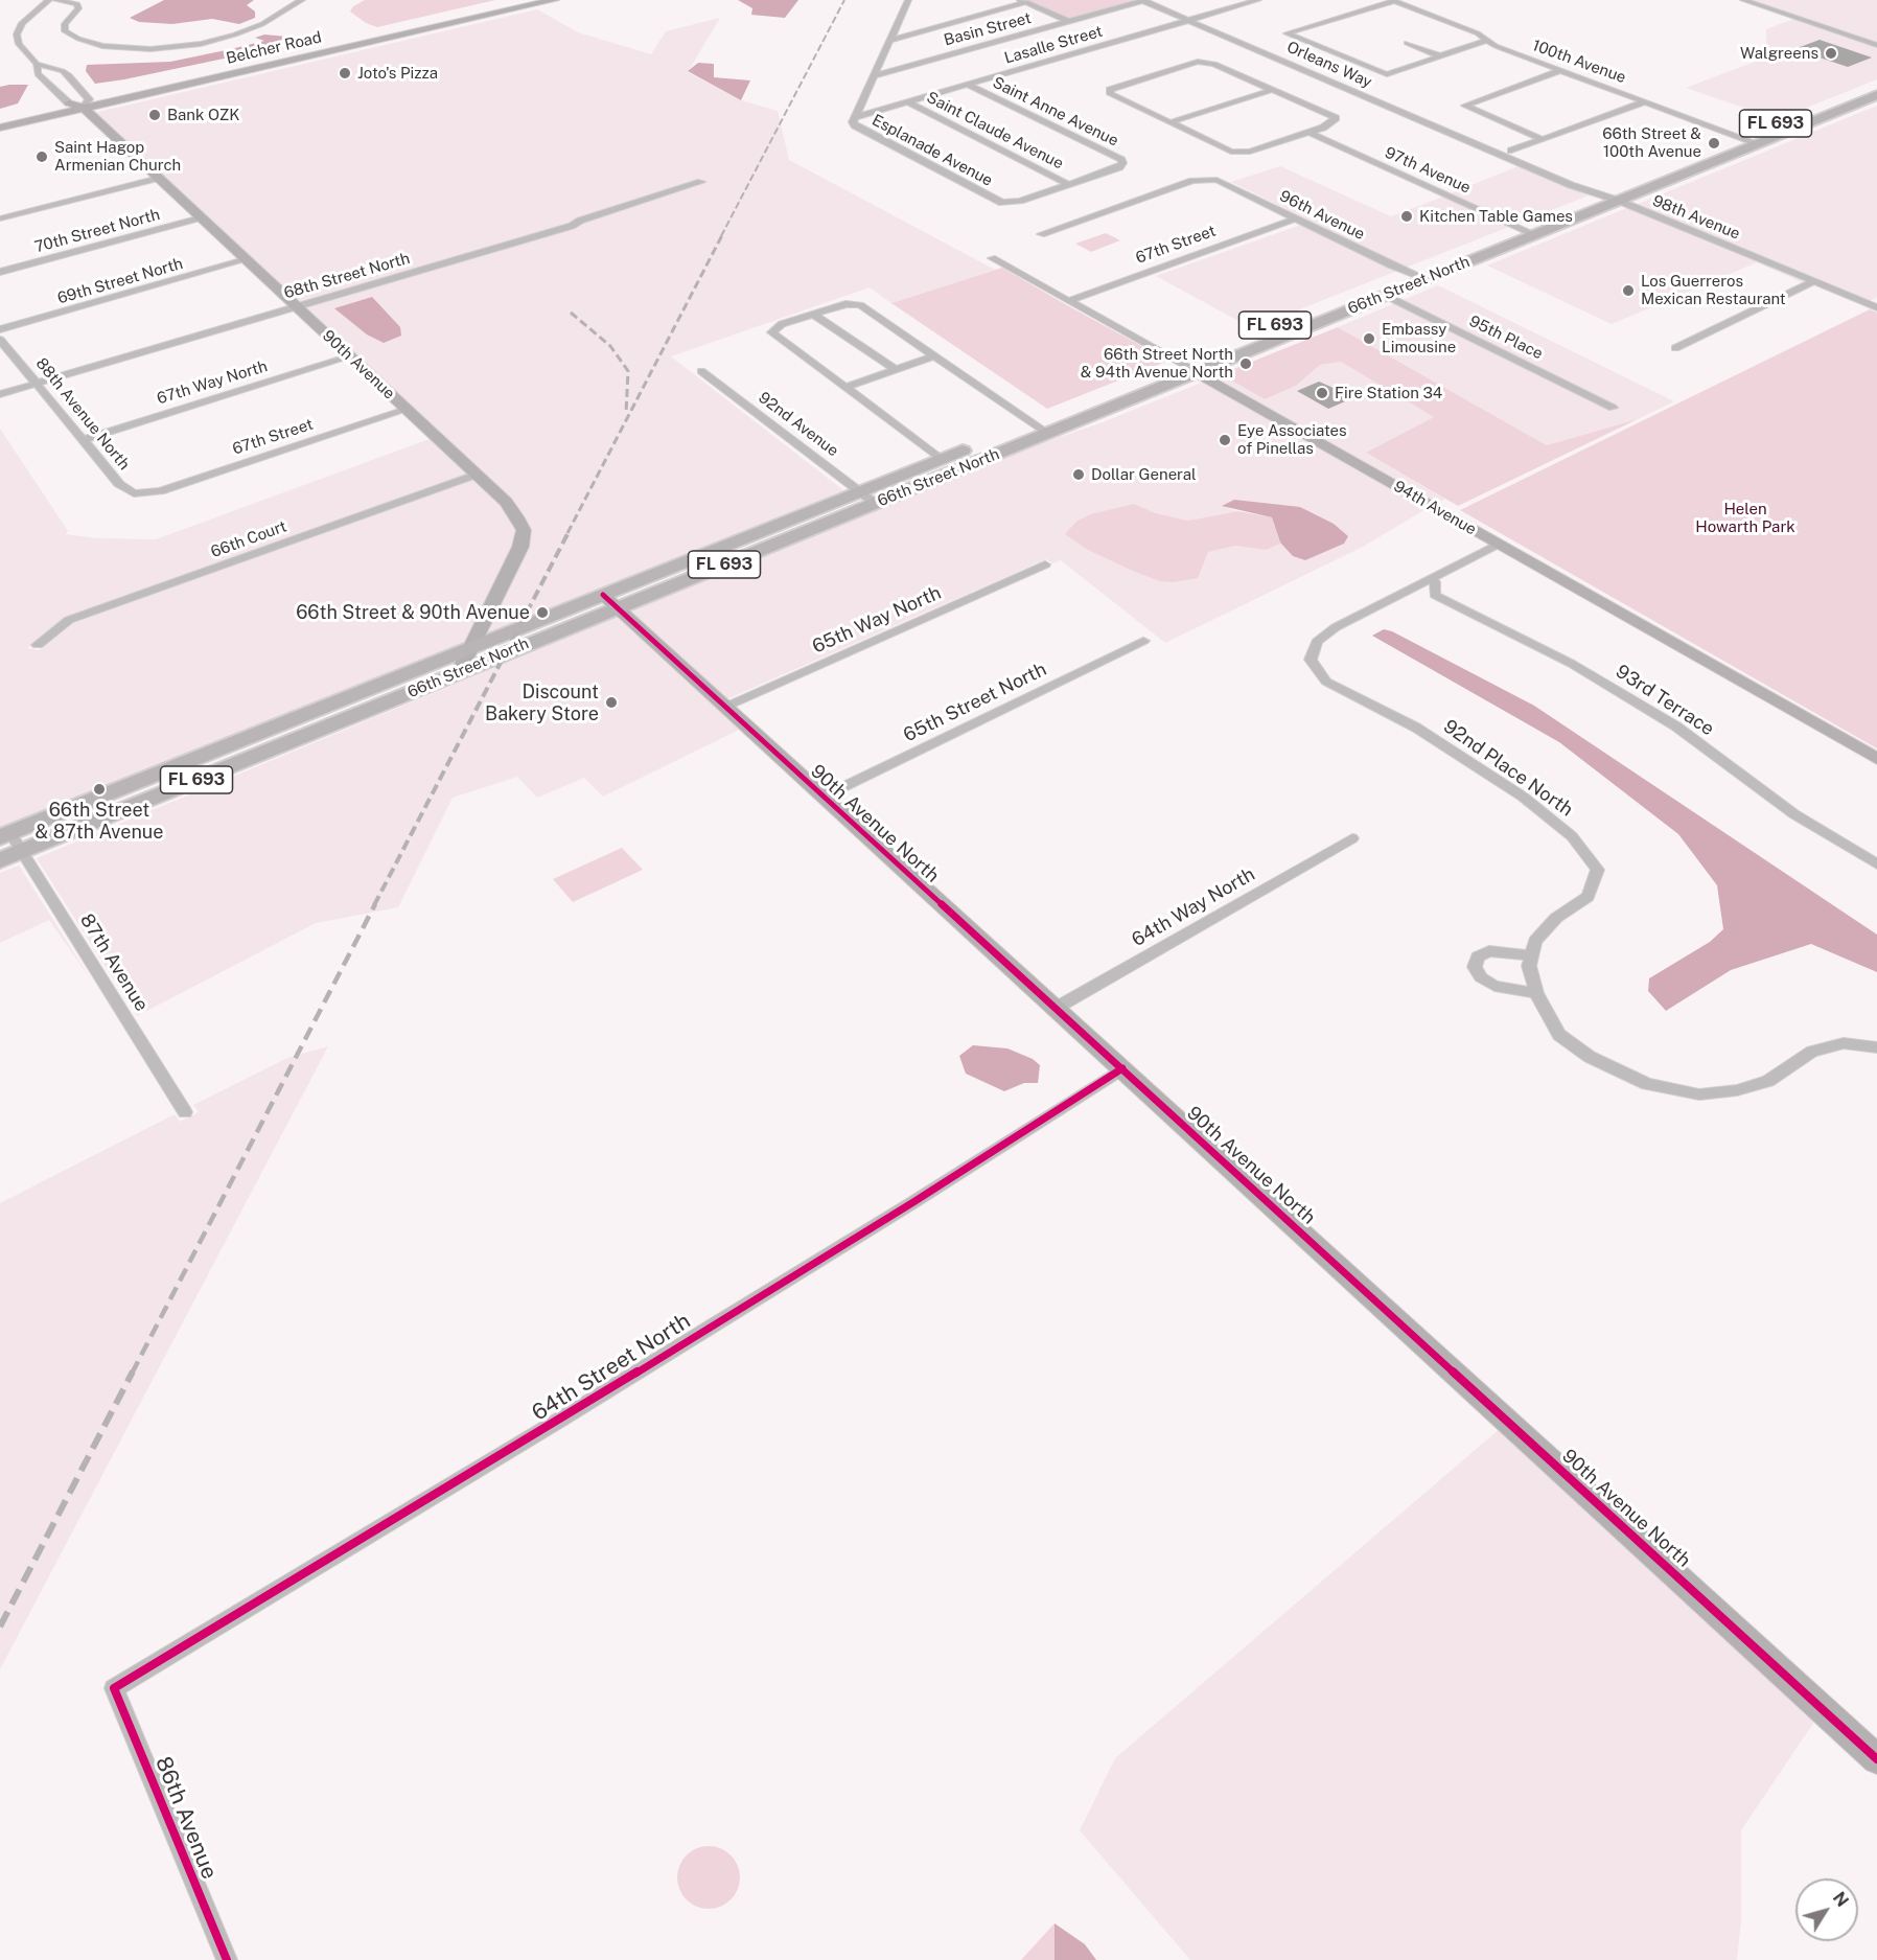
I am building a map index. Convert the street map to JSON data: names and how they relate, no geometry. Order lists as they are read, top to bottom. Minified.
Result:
{"streets":{"main road":["FL 693","66th Street North"],"street":["Basin Street","Lasalle Street","Belcher Road","100th Avenue","Orleans Way","Saint Anne Avenue","Saint Claude Avenue","Esplanade Avenue","97th Avenue","96th Avenue","98th Avenue","70th Street North","67th Street","68th Street North","69th Street North","95th Place","90th Avenue","67th Way North","88th Avenue North","92nd Avenue","94th Avenue","66th Court","65th Way North","93rd Terrace","65th Street North","92nd Place North","90th Avenue North","64th Way North","87th Avenue","64th Street North","86th Avenue"]},"crossings":[["Basin Street","Orleans Way"],["Basin Street","Esplanade Avenue"],["Lasalle Street","Orleans Way"],["Lasalle Street","Saint Anne Avenue"],["Lasalle Street","Saint Claude Avenue"],["Lasalle Street","Esplanade Avenue"],["Belcher Road","90th Avenue"],["100th Avenue","66th Street North"],["Orleans Way","98th Avenue"],["Saint Anne Avenue","Saint Claude Avenue"],["Saint Anne Avenue","Esplanade Avenue"],["Saint Claude Avenue","Esplanade Avenue"],["97th Avenue","66th Street North"],["96th Avenue","67th Street"],["96th Avenue","66th Street North"],["98th Avenue","66th Street North"],["70th Street North","90th Avenue"],["67th Street","90th Avenue"],["67th Street","88th Avenue North"],["67th Street","94th Avenue"],["68th Street North","90th Avenue"],["68th Street North","88th Avenue North"],["69th Street North","90th Avenue"],["66th Street North","95th Place"],["66th Street North","90th Avenue"],["66th Street North","92nd Avenue"],["66th Street North","94th Avenue"],["66th Street North","90th Avenue North"],["66th Street North","87th Avenue"],["90th Avenue","67th Way North"],["90th Avenue","66th Court"],["67th Way North","88th Avenue North"],["94th Avenue","92nd Place North"],["65th Way North","90th Avenue North"],["93rd Terrace","92nd Place North"],["65th Street North","90th Avenue North"],["90th Avenue North","64th Way North"],["90th Avenue North","64th Street North"],["64th Street North","86th Avenue"]],"parks":["Helen Howarth Park"],"places":["Walgreens","Joto's Pizza","Bank OZK","66th Street & 100th Avenue","Saint Hagop Armenian Church","Kitchen Table Games","Los Guerreros Mexican Restaurant","Embassy Limousine","66th Street North & 94th Avenue North","Fire Station 34","Eye Associates of Pinellas","Dollar General","66th Street & 90th Avenue","Discount Bakery Store","66th Street & 87th Avenue"],"north":"top right"}
